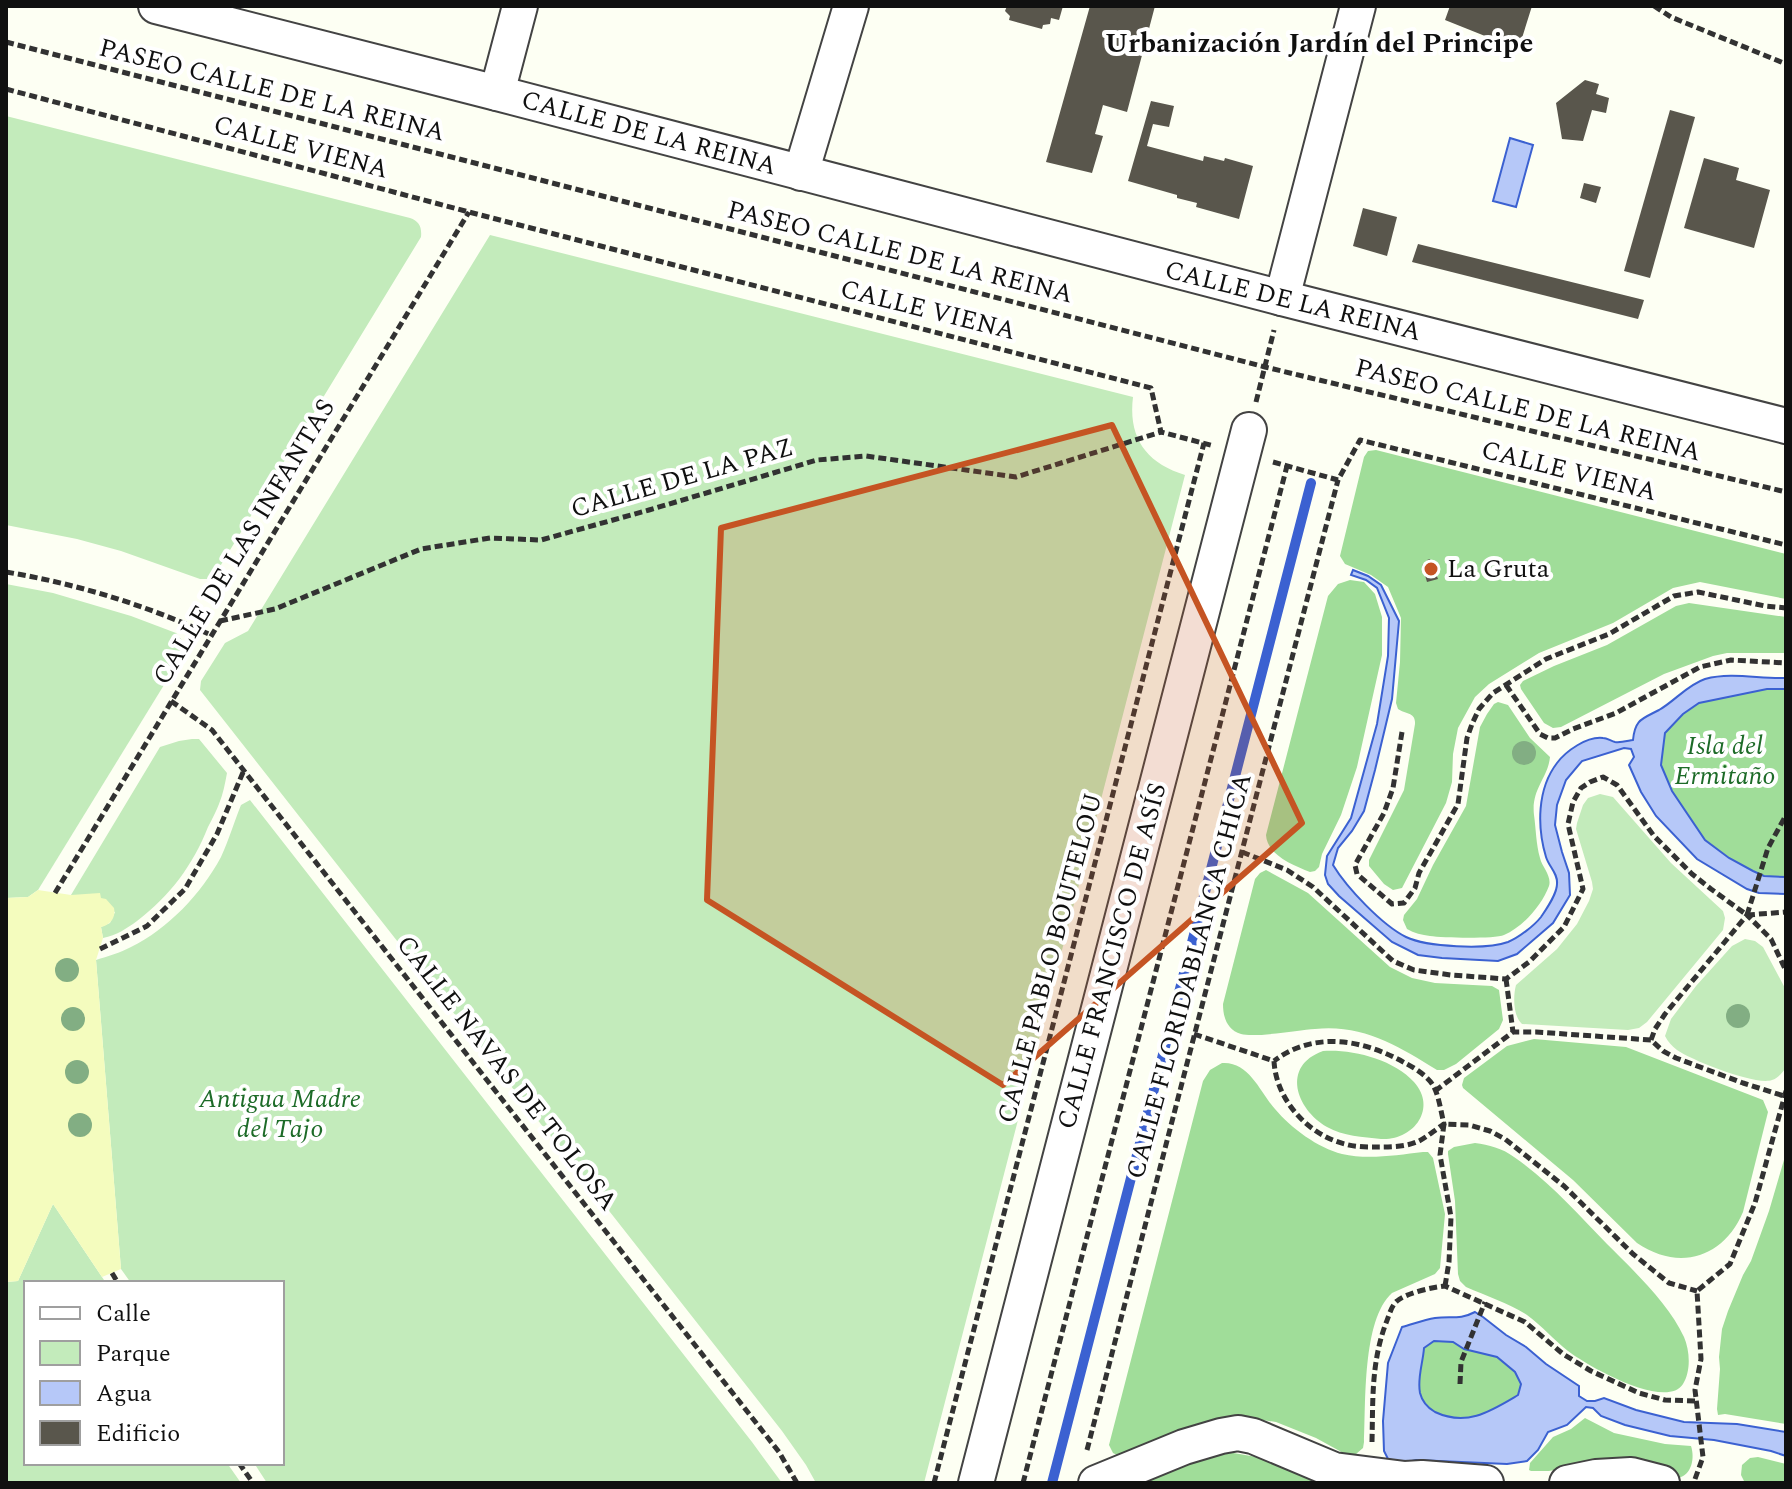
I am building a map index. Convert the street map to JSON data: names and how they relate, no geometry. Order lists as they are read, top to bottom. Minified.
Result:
{"streets":{"street":["CALLE DE LA REINA","CALLE FRANCISCO DE ASÍS"],"path":["PASEO CALLE DE LA REINA","CALLE VIENA","CALLE DE LA PAZ","CALLE DE LAS INFANTAS","CALLE PABLO BOUTELOU","CALLE FLORIDABLANCA CHICA","CALLE NAVAS DE TOLOSA"]},"crossings":[["CALLE VIENA","CALLE DE LA PAZ"],["CALLE VIENA","CALLE DE LAS INFANTAS"],["CALLE VIENA","CALLE FLORIDABLANCA CHICA"],["CALLE DE LA PAZ","CALLE DE LAS INFANTAS"],["CALLE DE LAS INFANTAS","CALLE NAVAS DE TOLOSA"]],"districts":["Urbanización Jardín del Principe"],"parks":["Isla del Ermitaño","Antigua Madre del Tajo"],"places":["La Gruta"],"legend":["Calle","Parque","Agua","Edificio"]}
